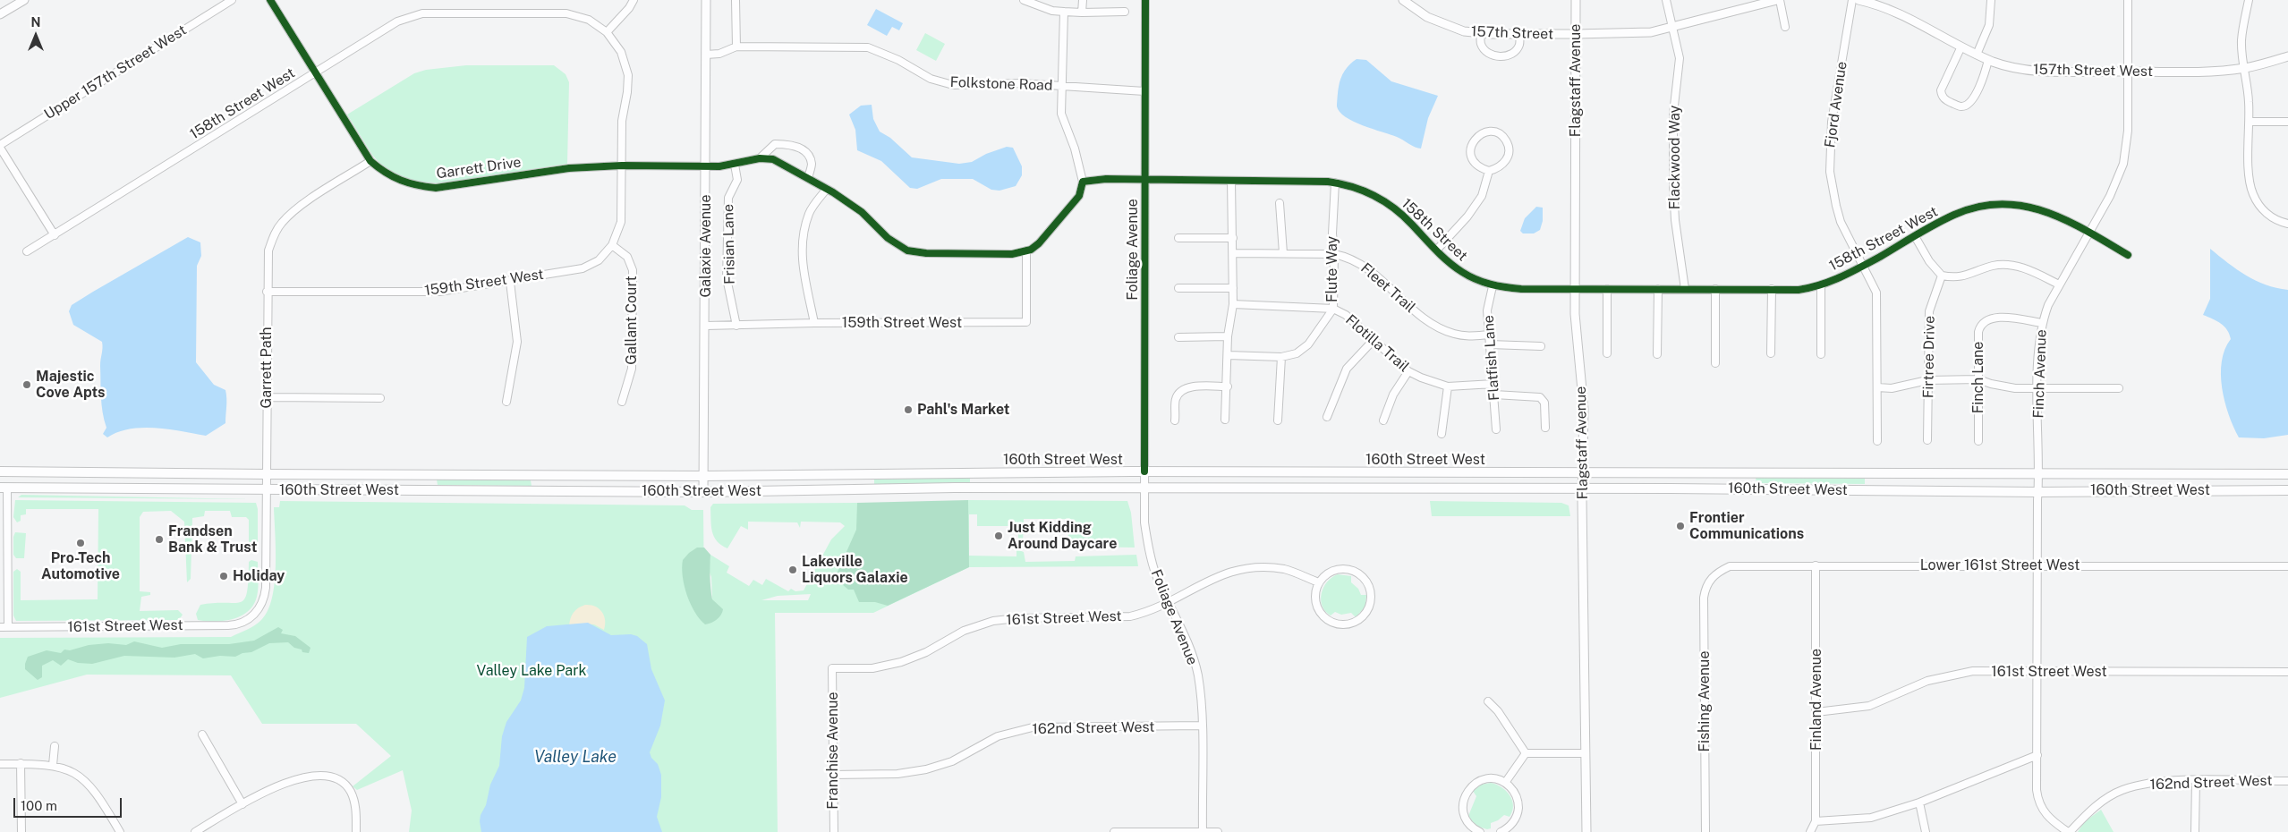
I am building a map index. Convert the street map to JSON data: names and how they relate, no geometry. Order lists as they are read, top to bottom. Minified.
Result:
{"streets":{"main road":["160th Street West"],"street":["157th Street","157th Street West","Upper 157th Street West","Flagstaff Avenue","Folkstone Road","158th Street West","Fjord Avenue","Flackwood Way","Garrett Drive","158th Street","Frisian Lane","Galaxie Avenue","Foliage Avenue","Flute Way","159th Street West","Fleet Trail","Gallant Court","Flotilla Trail","Firtree Drive","Flatfish Lane","Garrett Path","Finch Avenue","Finch Lane","Lower 161st Street West","161st Street West","Finland Avenue","Fishing Avenue","162nd Street West","Franchise Avenue"]},"crossings":[["157th Street","Flagstaff Avenue"],["157th Street West","Finch Avenue"],["Flagstaff Avenue","158th Street West"],["Flagstaff Avenue","158th Street"],["Flagstaff Avenue","160th Street West"],["Folkstone Road","Galaxie Avenue"],["Folkstone Road","Foliage Avenue"],["158th Street West","Fjord Avenue"],["158th Street West","Flackwood Way"],["158th Street West","Garrett Drive"],["158th Street West","158th Street"],["158th Street West","159th Street West"],["158th Street West","Gallant Court"],["158th Street West","Finch Avenue"],["Garrett Drive","Galaxie Avenue"],["Garrett Drive","Garrett Path"],["158th Street","Foliage Avenue"],["158th Street","Flute Way"],["158th Street","Flatfish Lane"],["Frisian Lane","159th Street West"],["Galaxie Avenue","159th Street West"],["Galaxie Avenue","160th Street West"],["Foliage Avenue","160th Street West"],["Foliage Avenue","161st Street West"],["Foliage Avenue","162nd Street West"],["Flute Way","Fleet Trail"],["Flute Way","Flotilla Trail"],["159th Street West","Gallant Court"],["159th Street West","Garrett Path"],["Fleet Trail","Flatfish Lane"],["Flotilla Trail","Flatfish Lane"],["Garrett Path","160th Street West"],["Garrett Path","161st Street West"],["Finch Avenue","Finch Lane"],["Finch Avenue","160th Street West"],["Finch Avenue","Lower 161st Street West"],["Finch Avenue","161st Street West"],["Finch Avenue","162nd Street West"],["Lower 161st Street West","Finland Avenue"],["Lower 161st Street West","Fishing Avenue"],["161st Street West","Finland Avenue"],["161st Street West","Franchise Avenue"],["162nd Street West","Franchise Avenue"]],"water":["Valley Lake"],"parks":["Valley Lake Park"],"places":["Majestic Cove Apts","Pahl's Market","Frontier Communications","Just Kidding Around Daycare","Frandsen Bank & Trust","Pro-Tech Automotive","Lakeville Liquors Galaxie","Holiday"],"scale_bar":"100 m","north":"top"}
